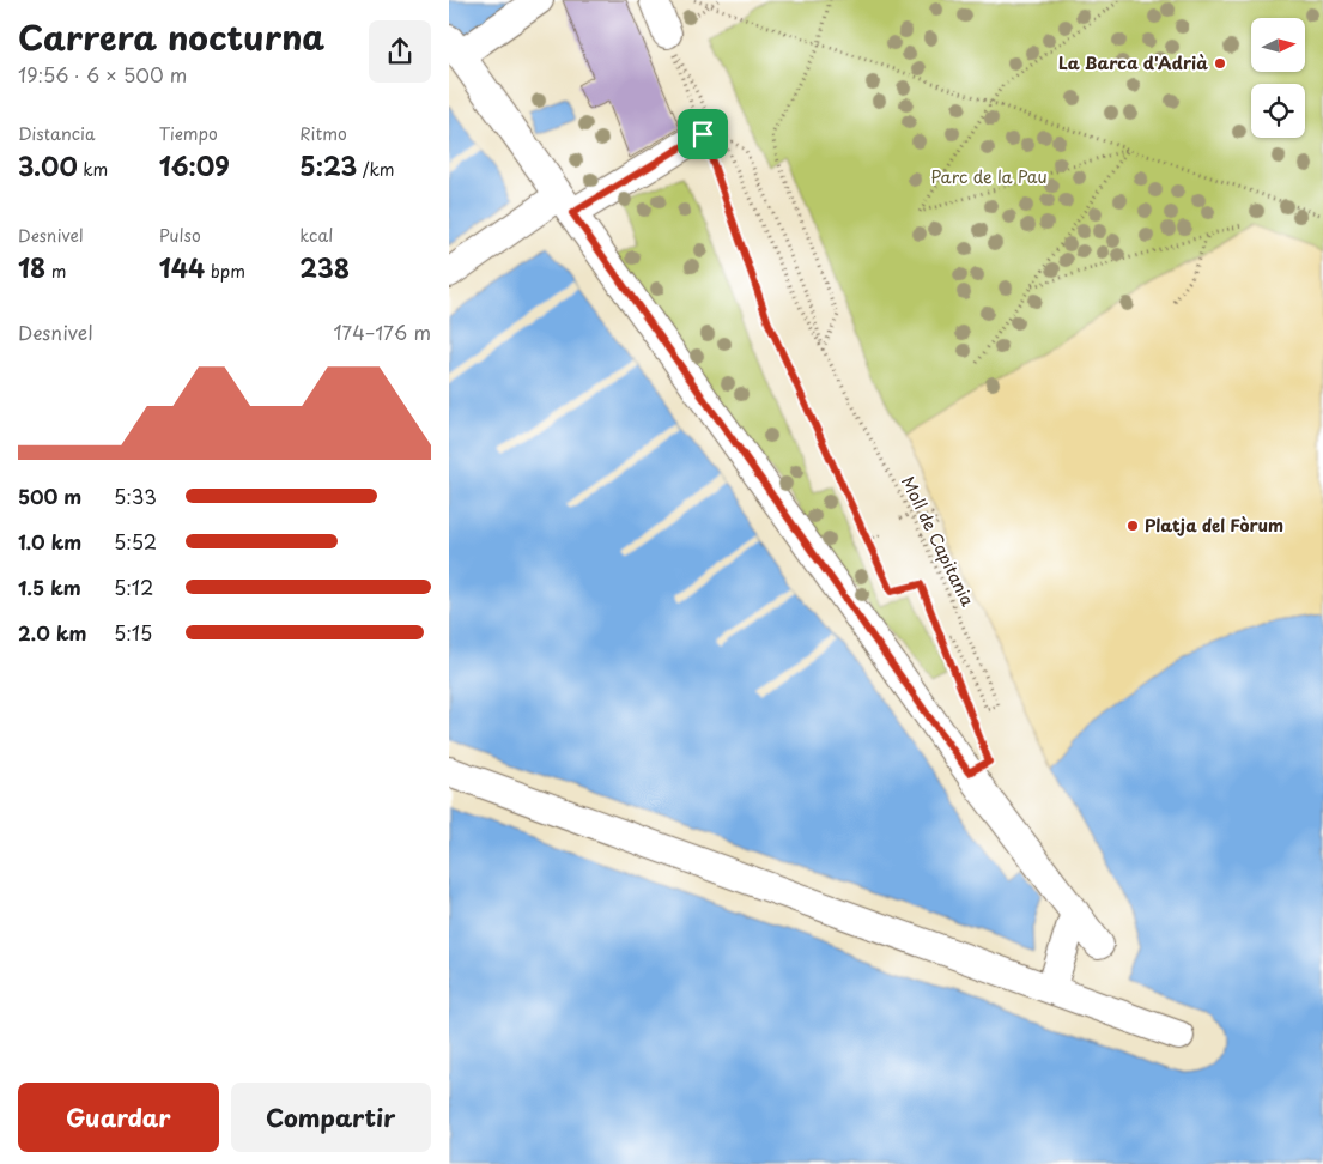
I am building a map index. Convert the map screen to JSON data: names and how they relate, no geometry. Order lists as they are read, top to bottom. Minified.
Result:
{"streets":{"path":["Moll de Capitania"]},"parks":["Parc de la Pau"],"places":["La Barca d'Adrià","Platja del Fòrum"],"north":"right","page":{"heading":["Carrera nocturna","19:56 · 6 × 500 m"],"stats":[["Distancia","3.00 km"],["Tiempo","16:09"],["Ritmo","5:23 /km"],["Desnivel","18 m"],["Pulso","144 bpm"],["kcal","238"]],"chart":["Desnivel","174–176 m"],"list":[{"name":"500 m","note":"5:33"},{"name":"1.0 km","note":"5:52"},{"name":"1.5 km","note":"5:12"},{"name":"2.0 km","note":"5:15"}],"buttons":["Guardar","Compartir"]}}
